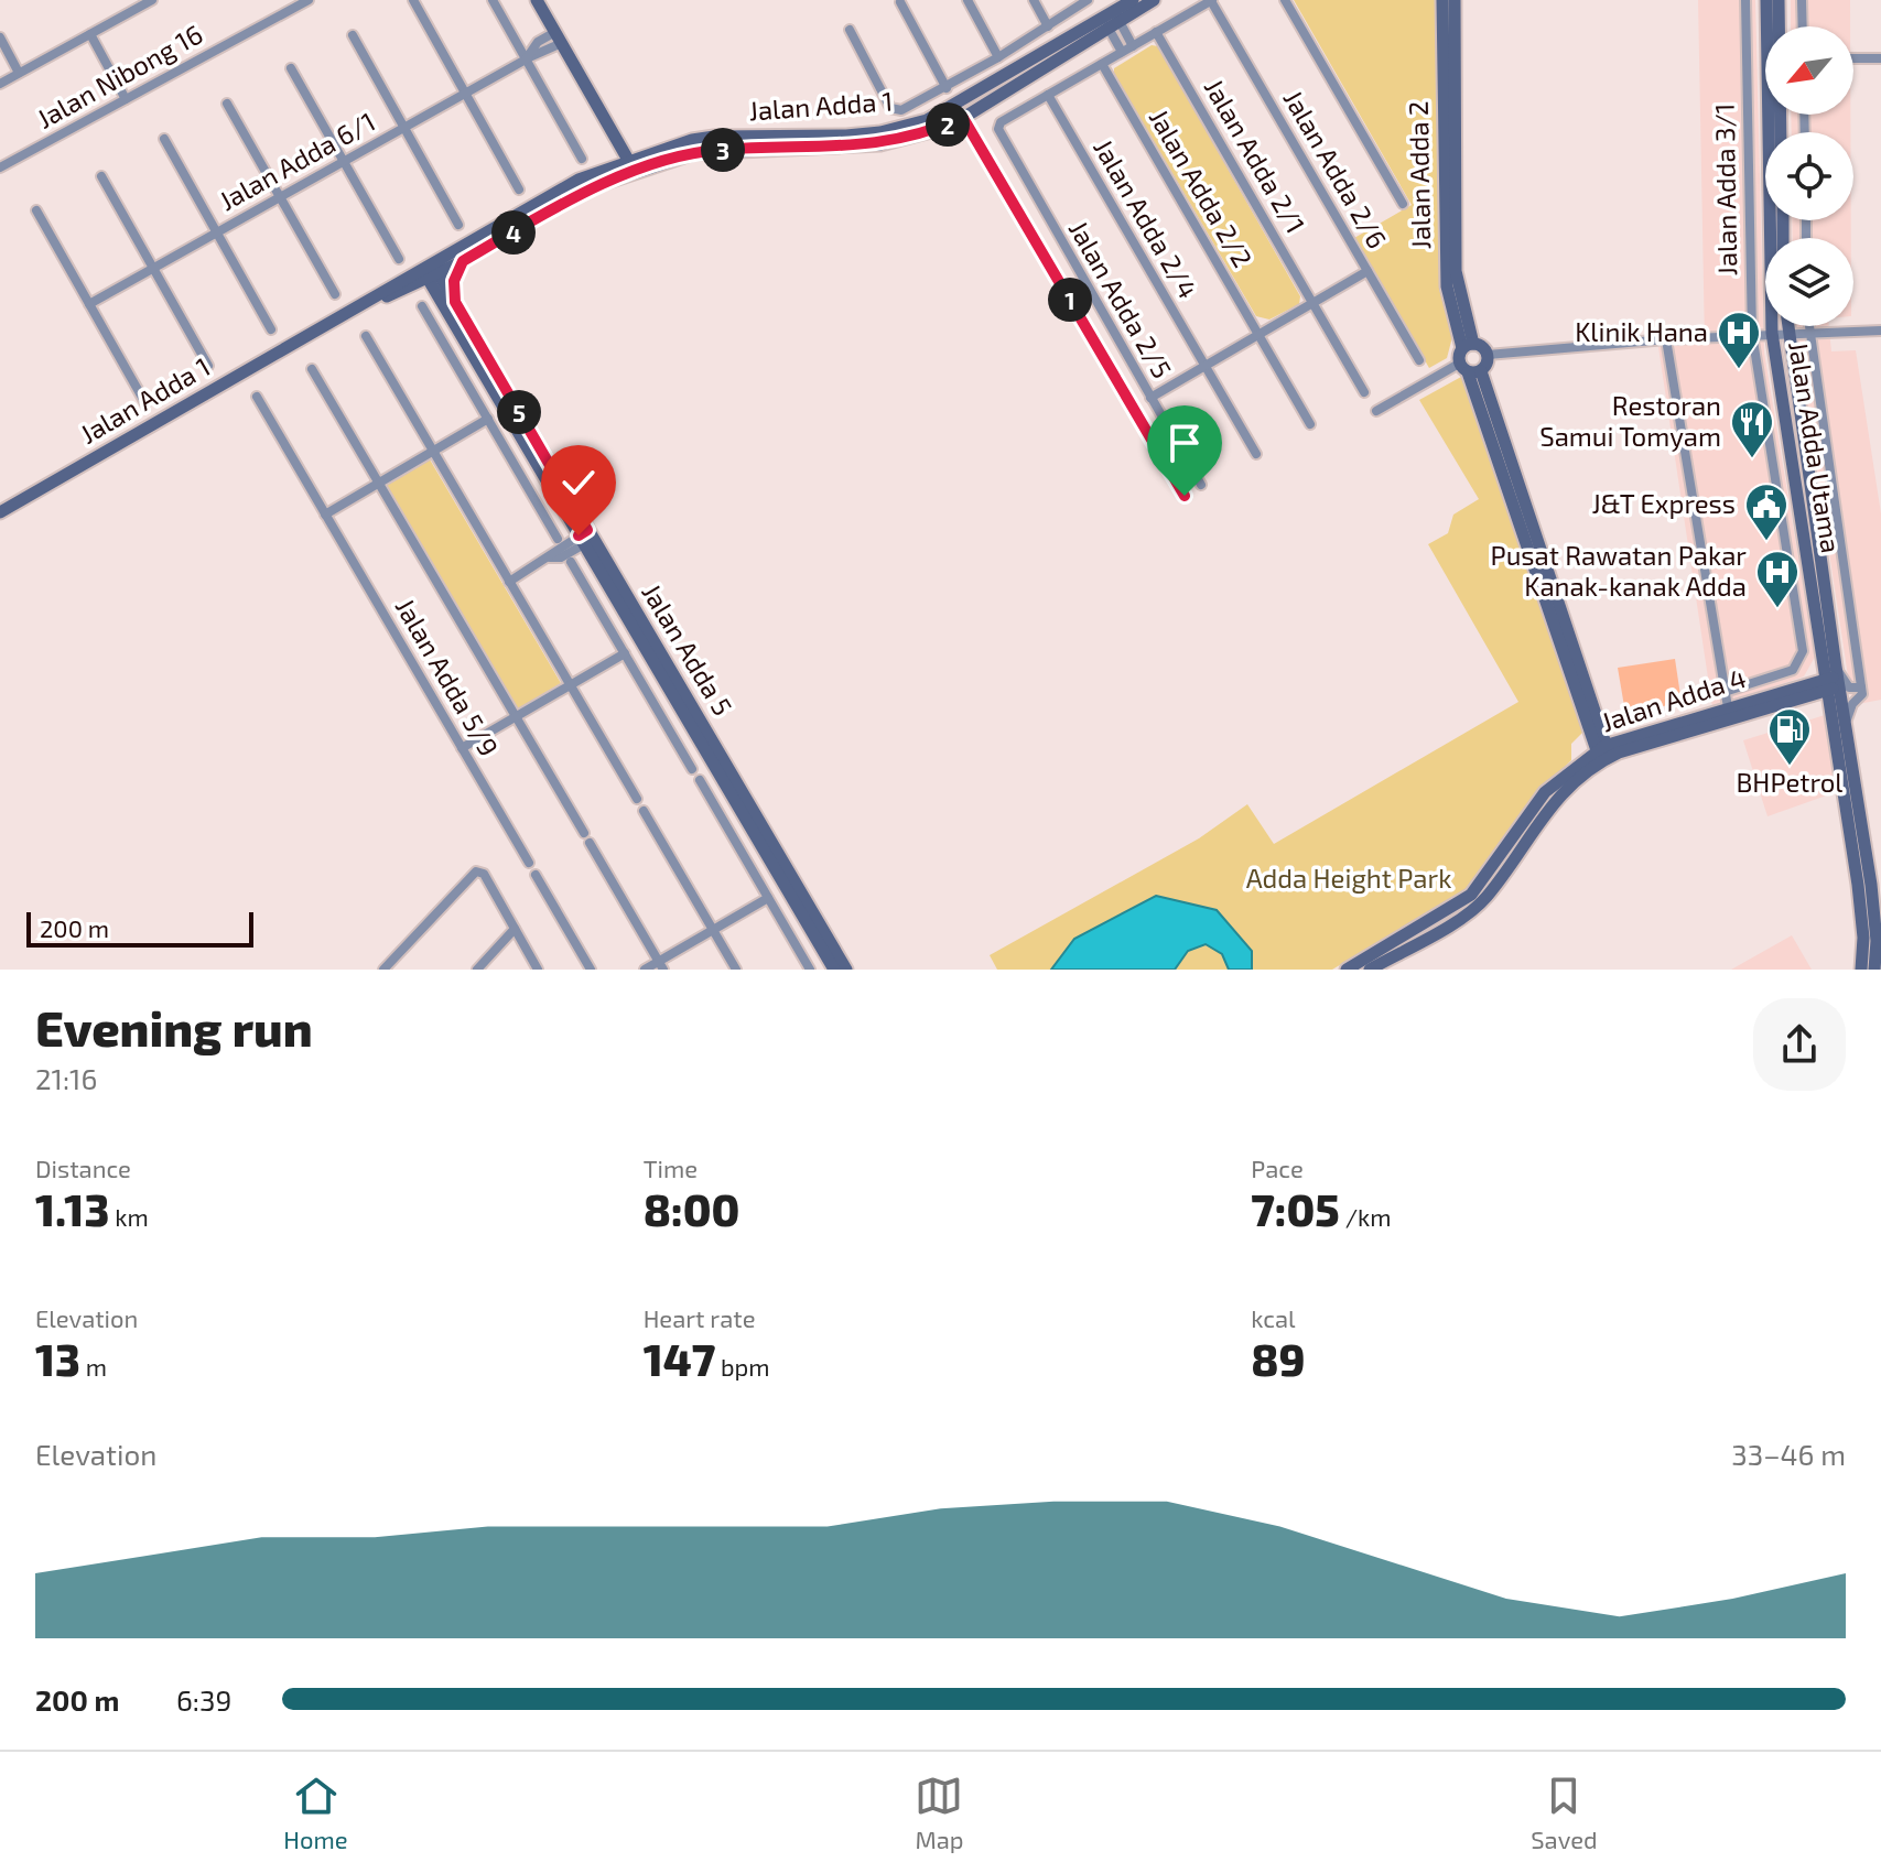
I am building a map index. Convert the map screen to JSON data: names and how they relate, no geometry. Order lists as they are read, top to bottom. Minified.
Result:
{"streets":{"street":["Jalan Nibong 16","Jalan Adda 1","Jalan Adda 2/1","Jalan Adda 6/1","Jalan Adda 2/6","Jalan Adda 2","Jalan Adda 2/2","Jalan Adda 3/1","Jalan Adda 2/4","Jalan Adda 2/5","Jalan Adda Utama","Jalan Adda 5","Jalan Adda 5/9","Jalan Adda 4"]},"crossings":[["Jalan Adda 1","Jalan Adda 5"],["Jalan Adda 2/4","Jalan Adda 2/5"],["Jalan Adda Utama","Jalan Adda 4"]],"parks":["Adda Height Park"],"places":{"hospital":["Klinik Hana","Pusat Rawatan Pakar Kanak-kanak Adda"],"restaurant":["Restoran Samui Tomyam"],"public building":["J&T Express"],"fuel station":["BHPetrol"]},"scale_bar":"200 m","north":"bottom left","page":{"pins":["2","3","4","1","5"],"scale":"200 m","heading":["Evening run","21:16"],"stats":[["Distance","1.13 km"],["Time","8:00"],["Pace","7:05 /km"],["Elevation","13 m"],["Heart rate","147 bpm"],["kcal","89"]],"chart":["Elevation","33–46 m"],"list":[{"name":"200 m","note":"6:39"}],"tabs":["Home","Map","Saved"]}}
